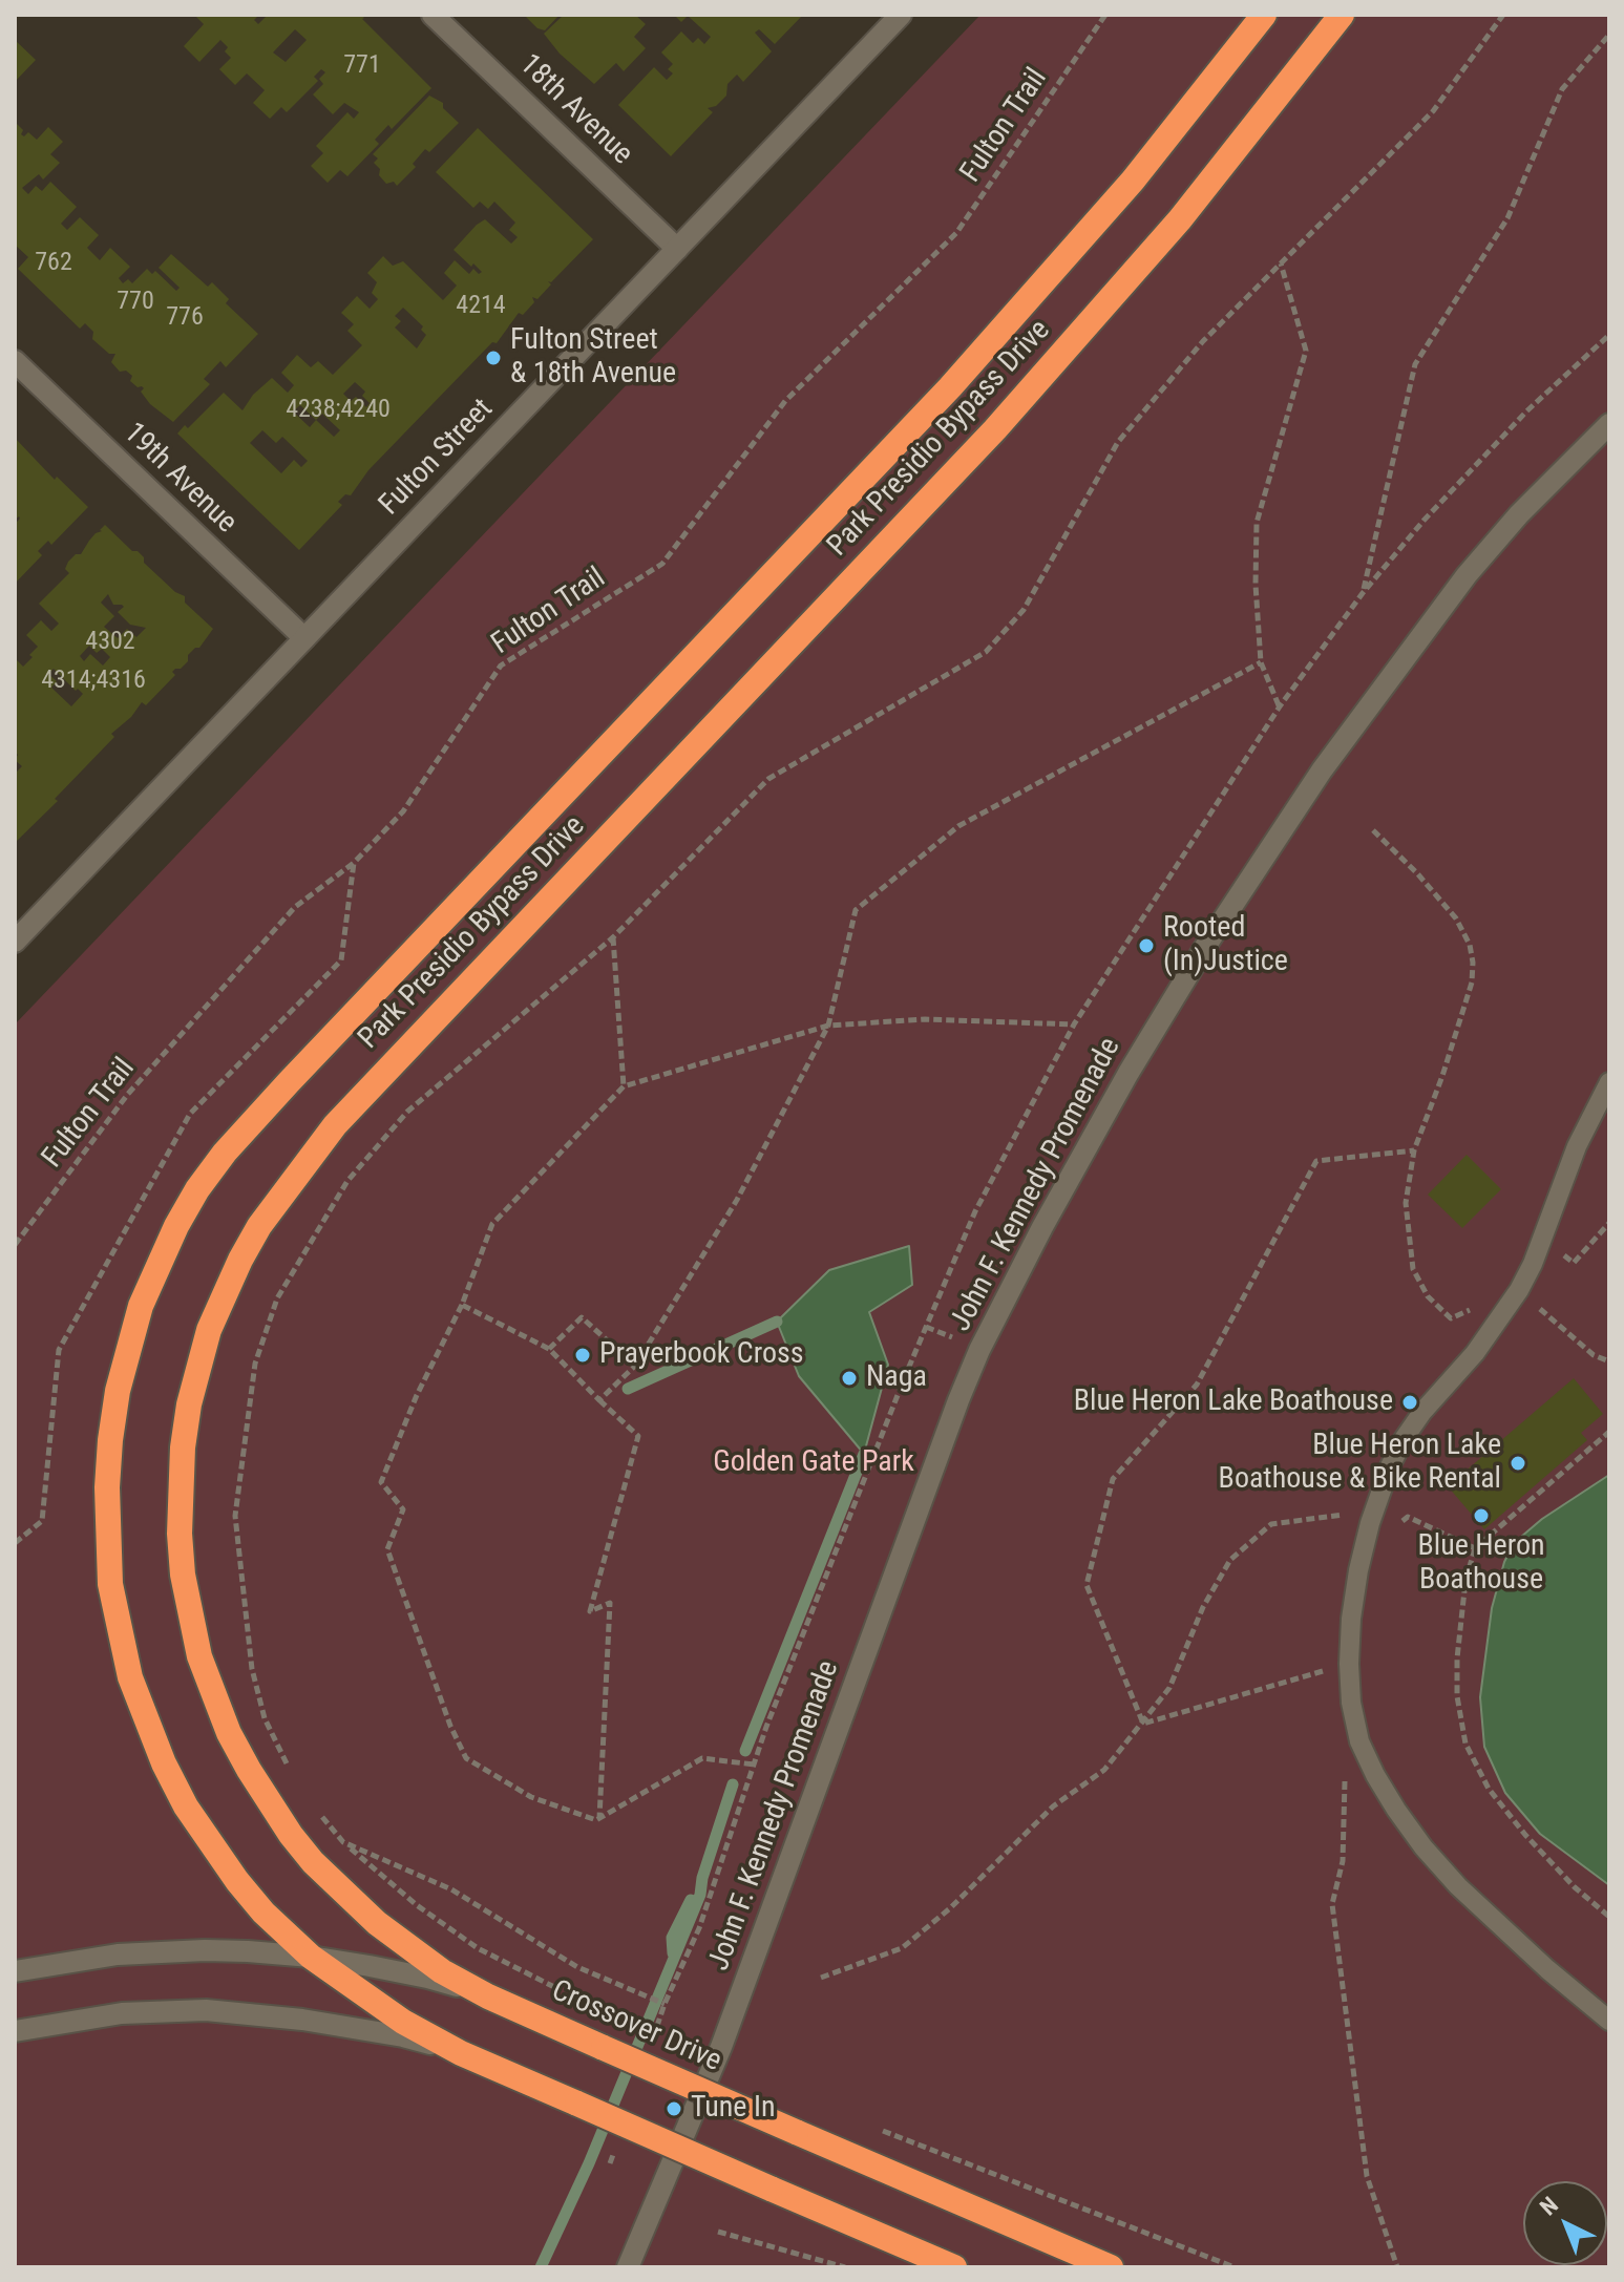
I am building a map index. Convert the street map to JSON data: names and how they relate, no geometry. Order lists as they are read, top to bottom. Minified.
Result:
{"streets":{"highway":["Park Presidio Bypass Drive","Crossover Drive"],"street":["18th Avenue","Fulton Street","19th Avenue","John F. Kennedy Promenade"],"path":["Fulton Trail"]},"crossings":[["18th Avenue","Fulton Street"],["Park Presidio Bypass Drive","Crossover Drive"],["Fulton Street","19th Avenue"]],"parks":["Golden Gate Park"],"places":["Fulton Street & 18th Avenue","Rooted (In)Justice","Prayerbook Cross","Naga","Blue Heron Lake Boathouse","Blue Heron Lake Boathouse & Bike Rental","Blue Heron Boathouse","Tune In"],"house_numbers":["771","762","770","4214","776","4238;4240","4302","4314;4316"],"north":"top left"}
